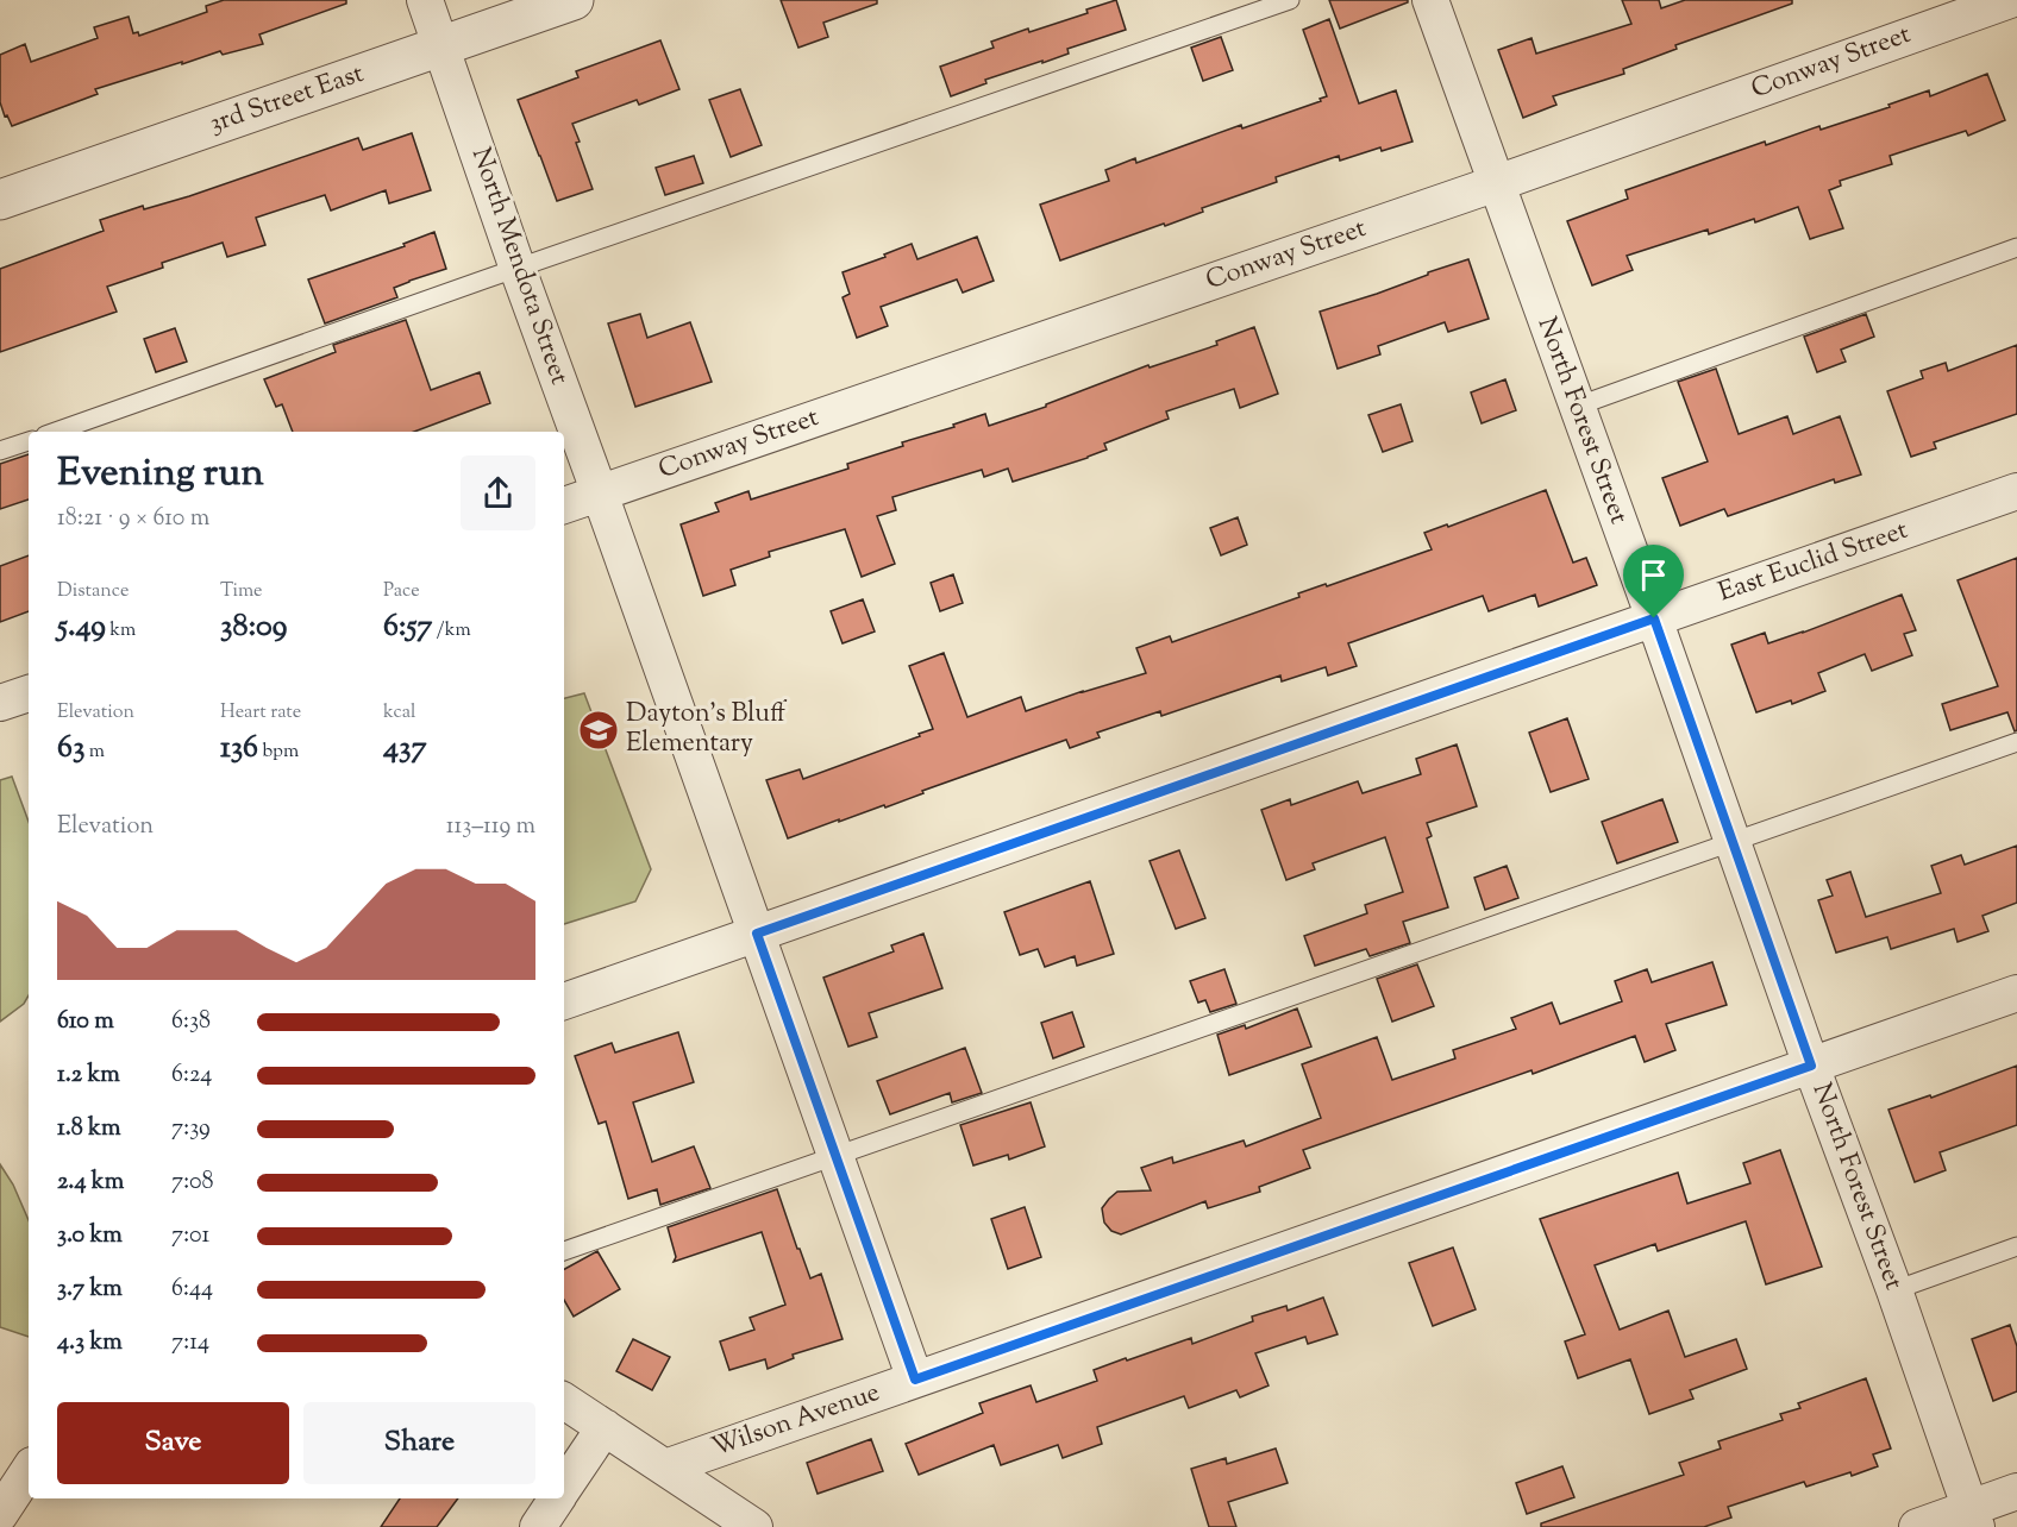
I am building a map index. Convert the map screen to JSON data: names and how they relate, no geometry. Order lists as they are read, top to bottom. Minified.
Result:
{"streets":{"street":["Conway Street","3rd Street East","North Mendota Street","North Forest Street","East Euclid Street","Wilson Avenue"]},"crossings":[["Conway Street","North Mendota Street"],["Conway Street","North Forest Street"],["3rd Street East","North Mendota Street"],["North Mendota Street","East Euclid Street"],["North Mendota Street","Wilson Avenue"],["North Forest Street","East Euclid Street"],["North Forest Street","Wilson Avenue"]],"places":{"school or university":["Dayton's Bluff Elementary"]},"page":{"heading":["Evening run","18:21 · 9 × 610 m"],"stats":[["Distance","5.49 km"],["Time","38:09"],["Pace","6:57 /km"],["Elevation","63 m"],["Heart rate","136 bpm"],["kcal","437"]],"chart":["Elevation","113–119 m"],"list":[{"name":"610 m","note":"6:38"},{"name":"1.2 km","note":"6:24"},{"name":"1.8 km","note":"7:39"},{"name":"2.4 km","note":"7:08"},{"name":"3.0 km","note":"7:01"},{"name":"3.7 km","note":"6:44"},{"name":"4.3 km","note":"7:14"}],"buttons":["Save","Share"]}}
